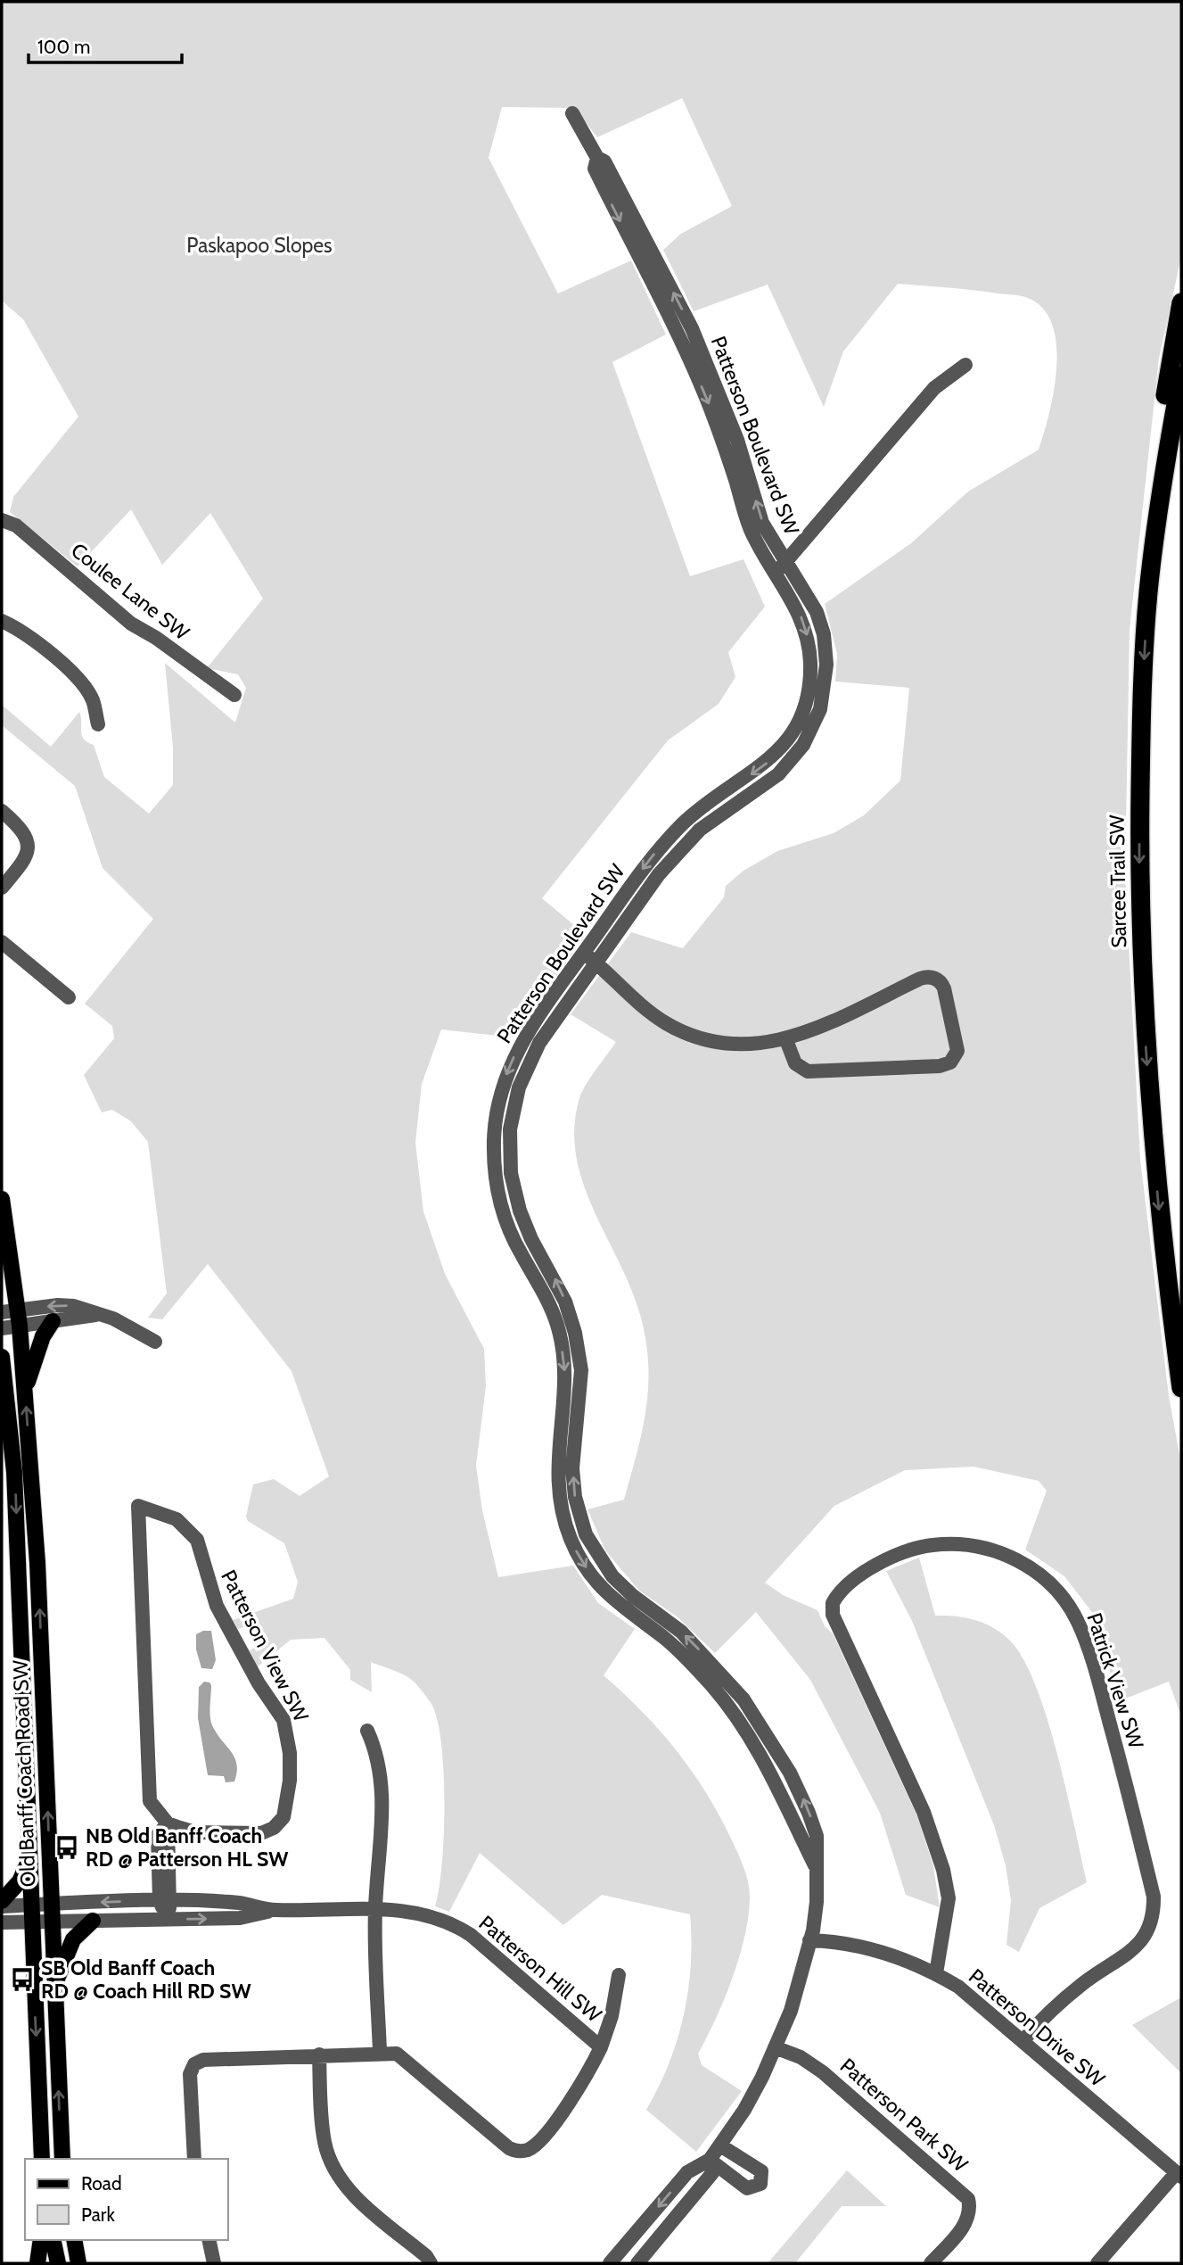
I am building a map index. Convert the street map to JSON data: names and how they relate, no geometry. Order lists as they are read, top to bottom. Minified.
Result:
{"streets":{"highway":["Sarcee Trail SW"],"main road":["Old Banff Coach Road SW"],"street":["Patterson Boulevard SW","Coulee Lane SW","Patterson View SW","Patrick View SW","Patterson Hill SW","Patterson Drive SW","Patterson Park SW"]},"crossings":[["Patterson Boulevard SW","Patterson Drive SW"],["Patterson Boulevard SW","Patterson Park SW"],["Patrick View SW","Patterson Drive SW"],["Old Banff Coach Road SW","Patterson Hill SW"]],"one_way":["Sarcee Trail SW"],"parks":["Paskapoo Slopes"],"places":{"bus stop":["NB Old Banff Coach RD @ Patterson HL SW","SB Old Banff Coach RD @ Coach Hill RD SW"]},"legend":["Road","Park"],"scale_bar":"100 m"}
